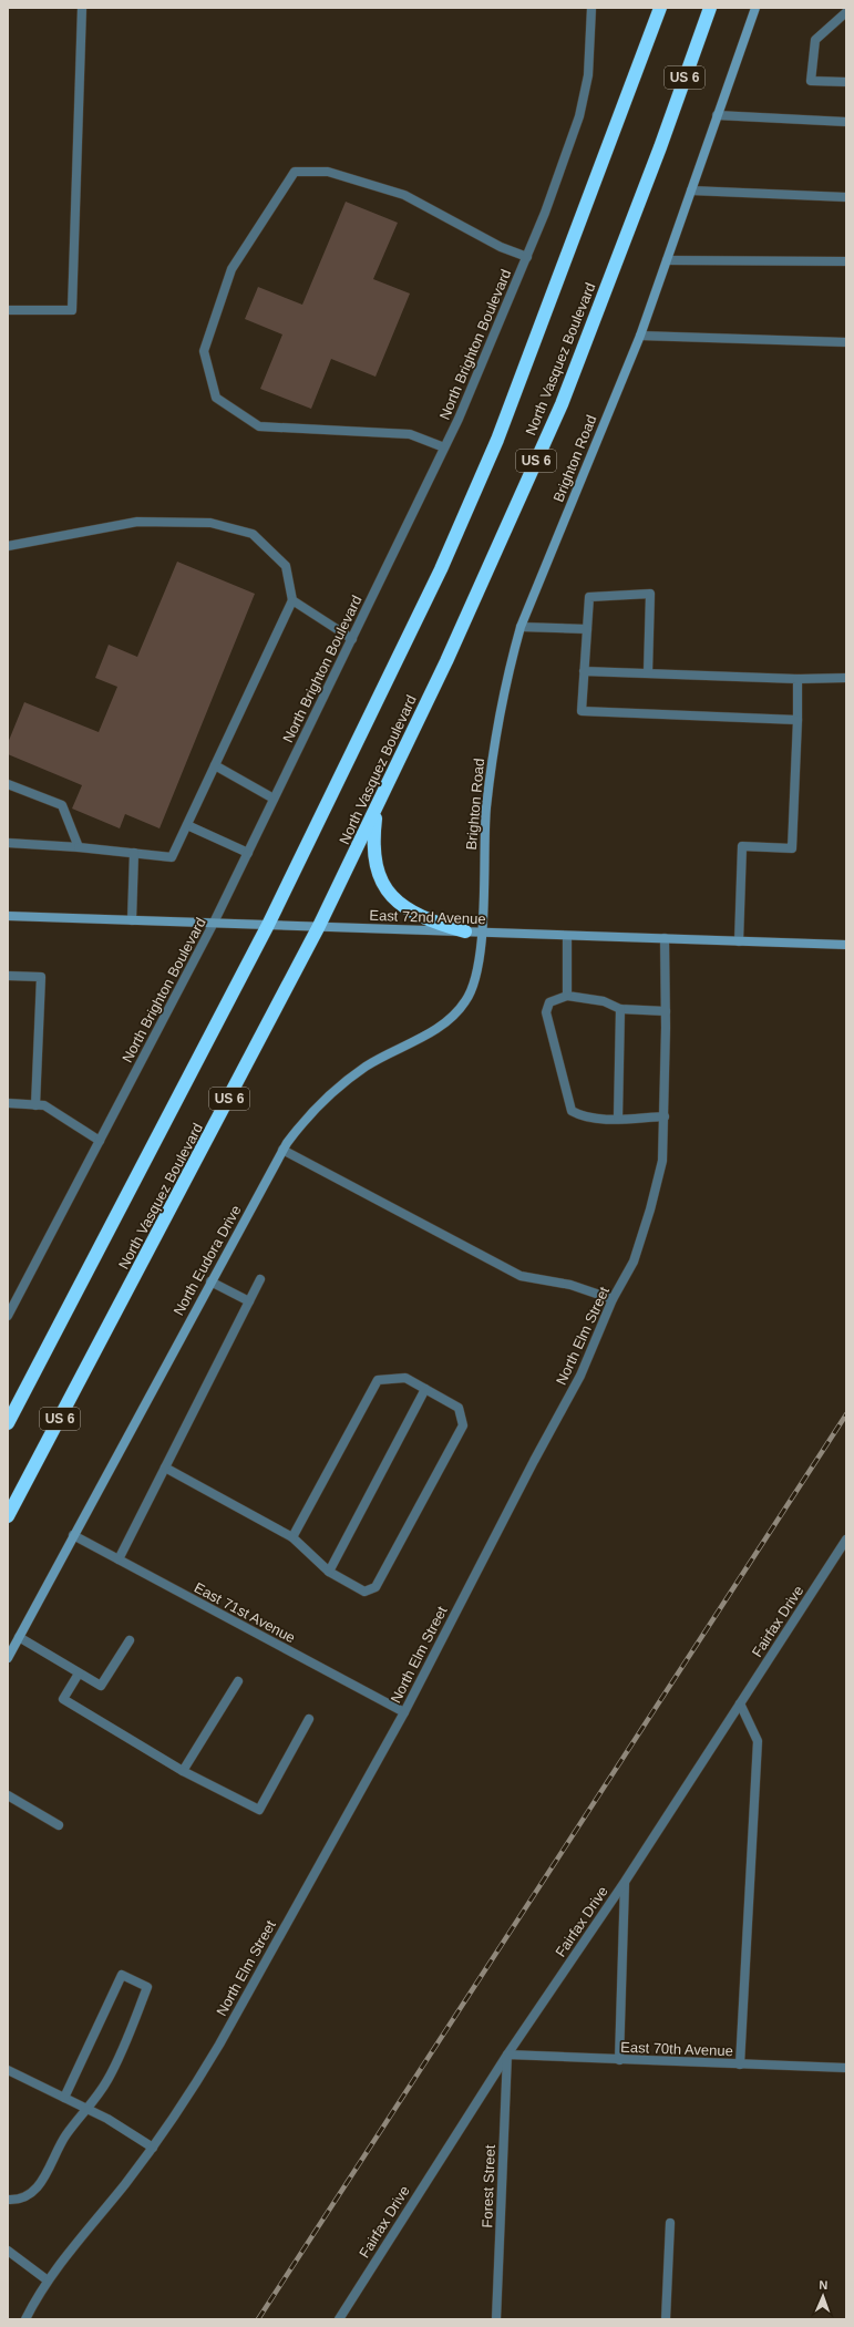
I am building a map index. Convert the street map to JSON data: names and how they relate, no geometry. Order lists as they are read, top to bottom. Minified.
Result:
{"streets":{"highway":["US 6","North Vasquez Boulevard"],"street":["North Brighton Boulevard","Brighton Road","East 72nd Avenue","North Eudora Drive","North Elm Street","East 71st Avenue","Fairfax Drive","East 70th Avenue","Forest Street"]},"crossings":[["North Brighton Boulevard","East 72nd Avenue"],["North Vasquez Boulevard","East 72nd Avenue"],["Brighton Road","East 72nd Avenue"],["Brighton Road","North Eudora Drive"],["East 72nd Avenue","North Eudora Drive"],["East 72nd Avenue","North Elm Street"],["North Eudora Drive","East 71st Avenue"],["North Elm Street","East 71st Avenue"],["Fairfax Drive","East 70th Avenue"],["Fairfax Drive","Forest Street"],["East 70th Avenue","Forest Street"]],"north":"top"}
